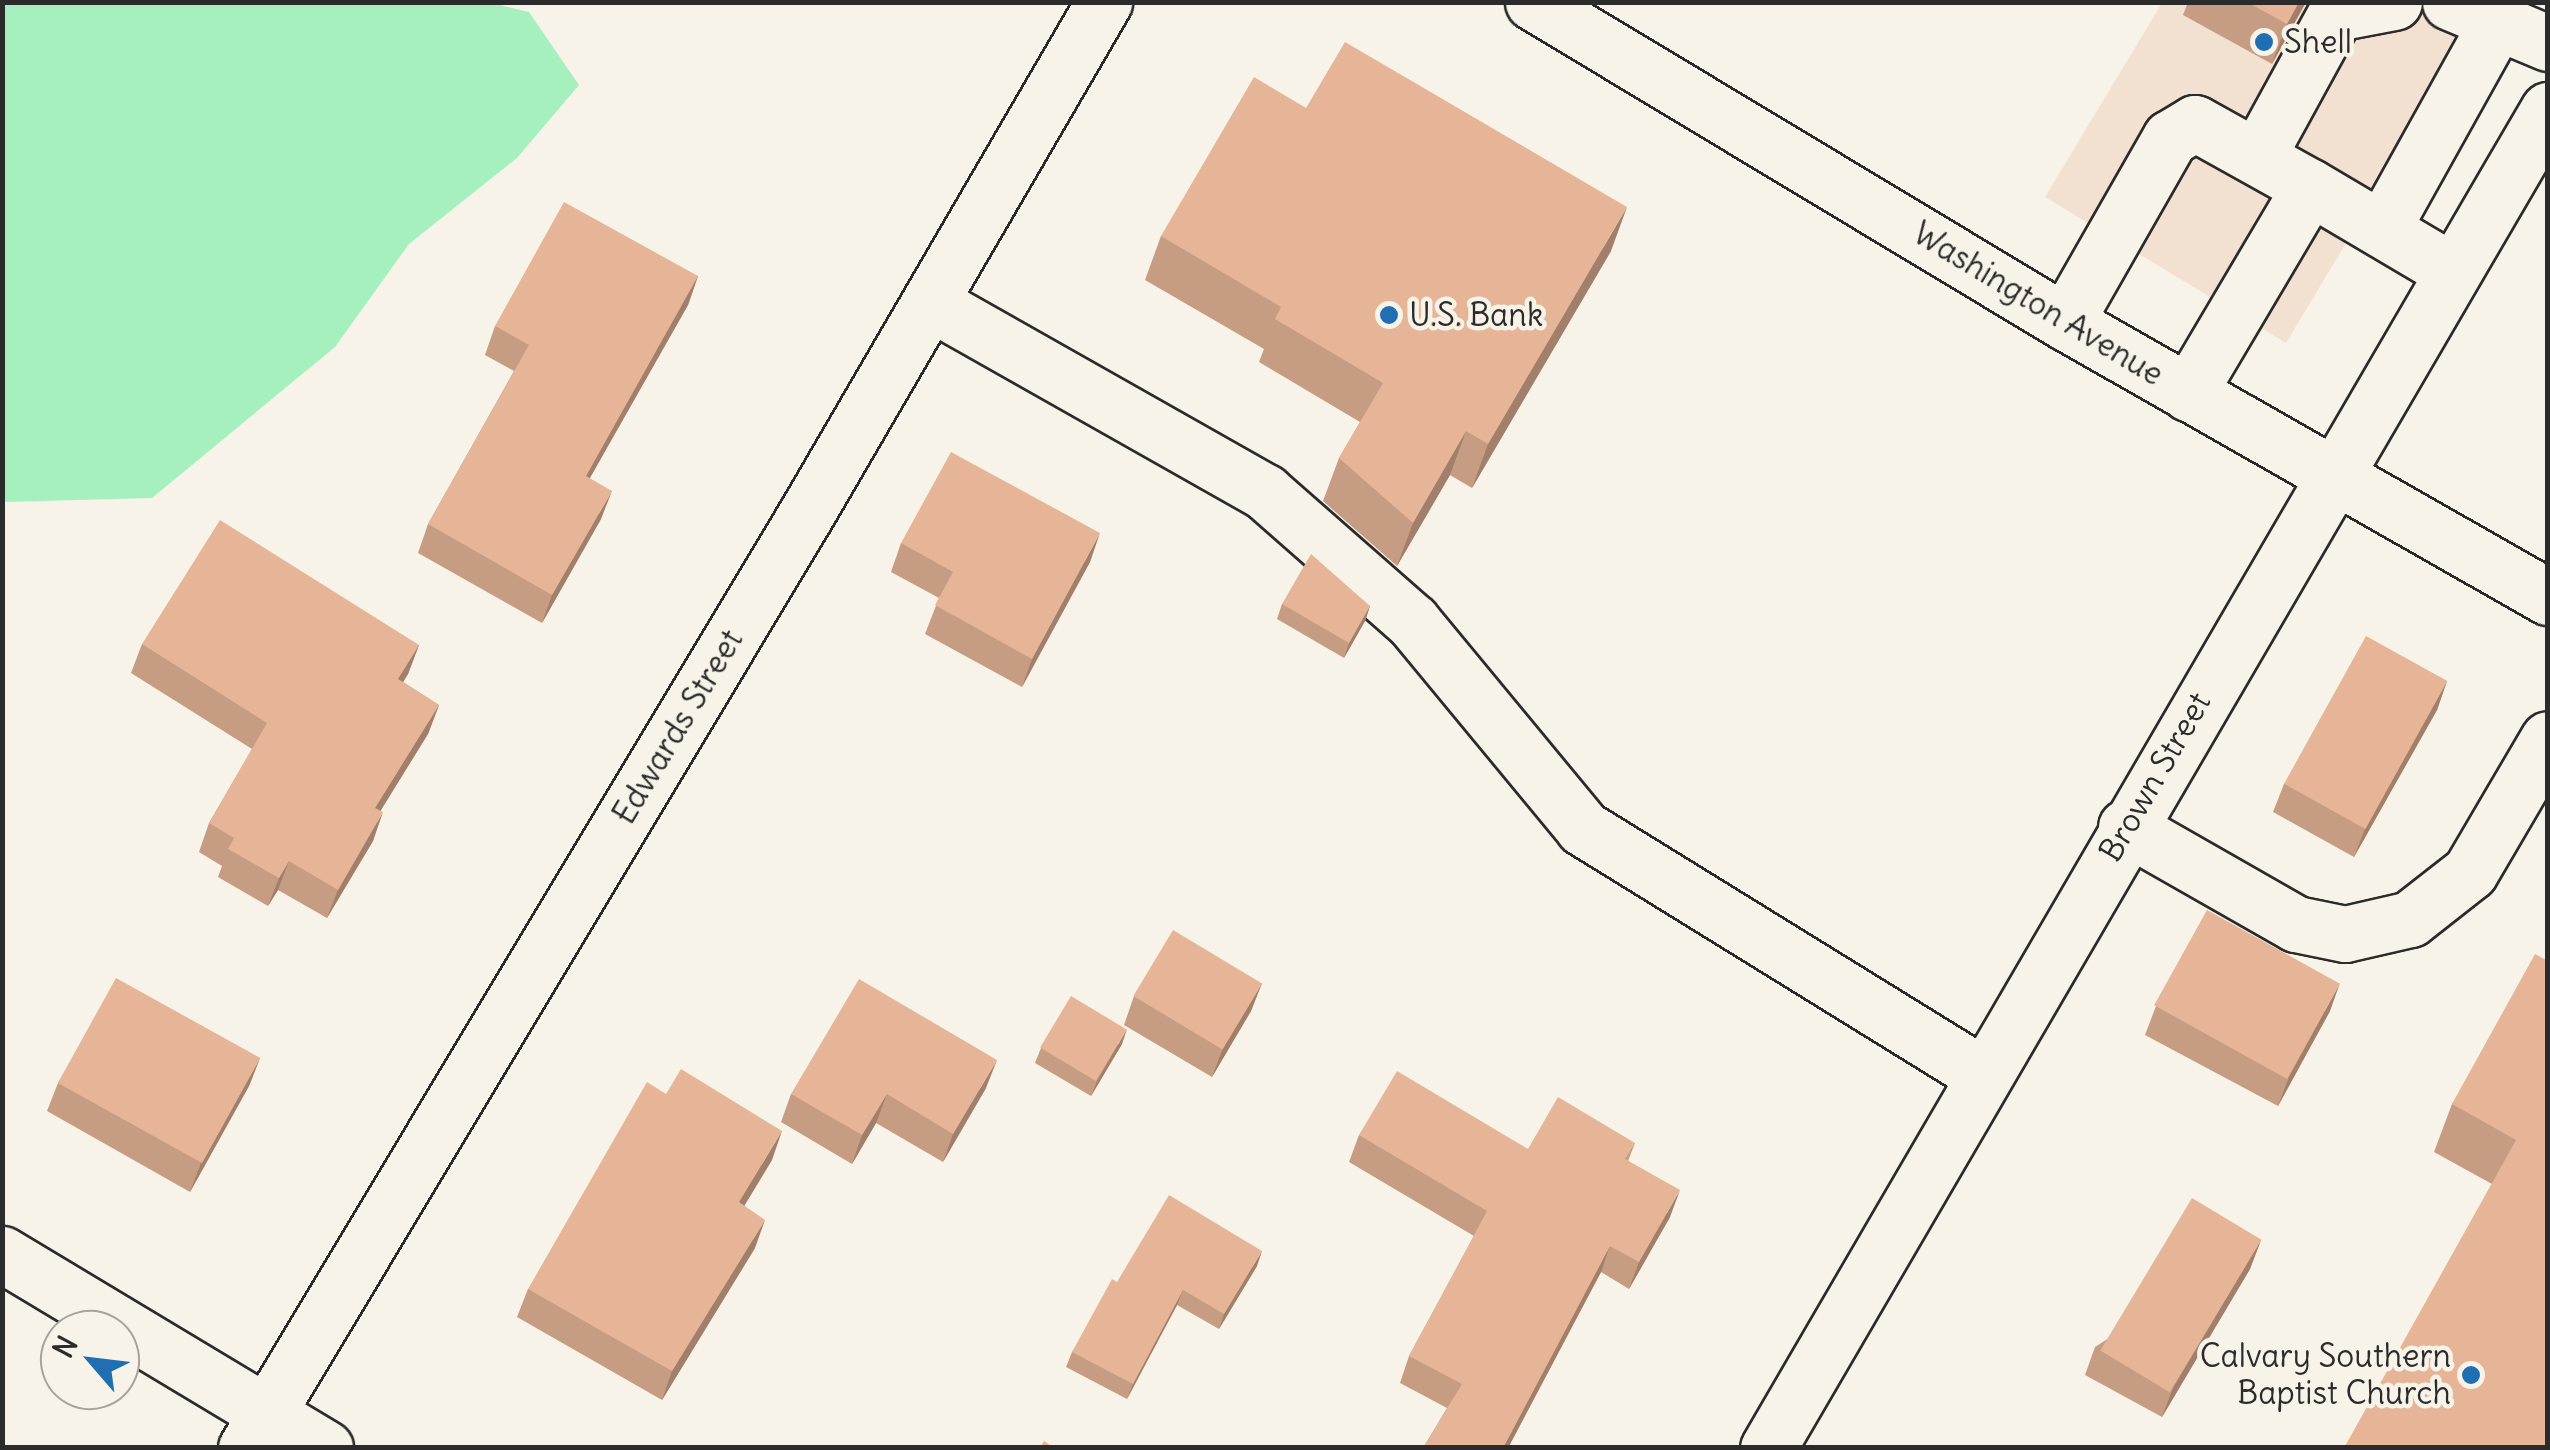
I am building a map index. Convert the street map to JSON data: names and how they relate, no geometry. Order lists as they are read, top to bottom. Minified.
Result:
{"streets":{"street":["Washington Avenue","Edwards Street","Brown Street"]},"crossings":[["Washington Avenue","Brown Street"]],"places":["Shell","U.S. Bank","Calvary Southern Baptist Church"],"north":"top left"}
